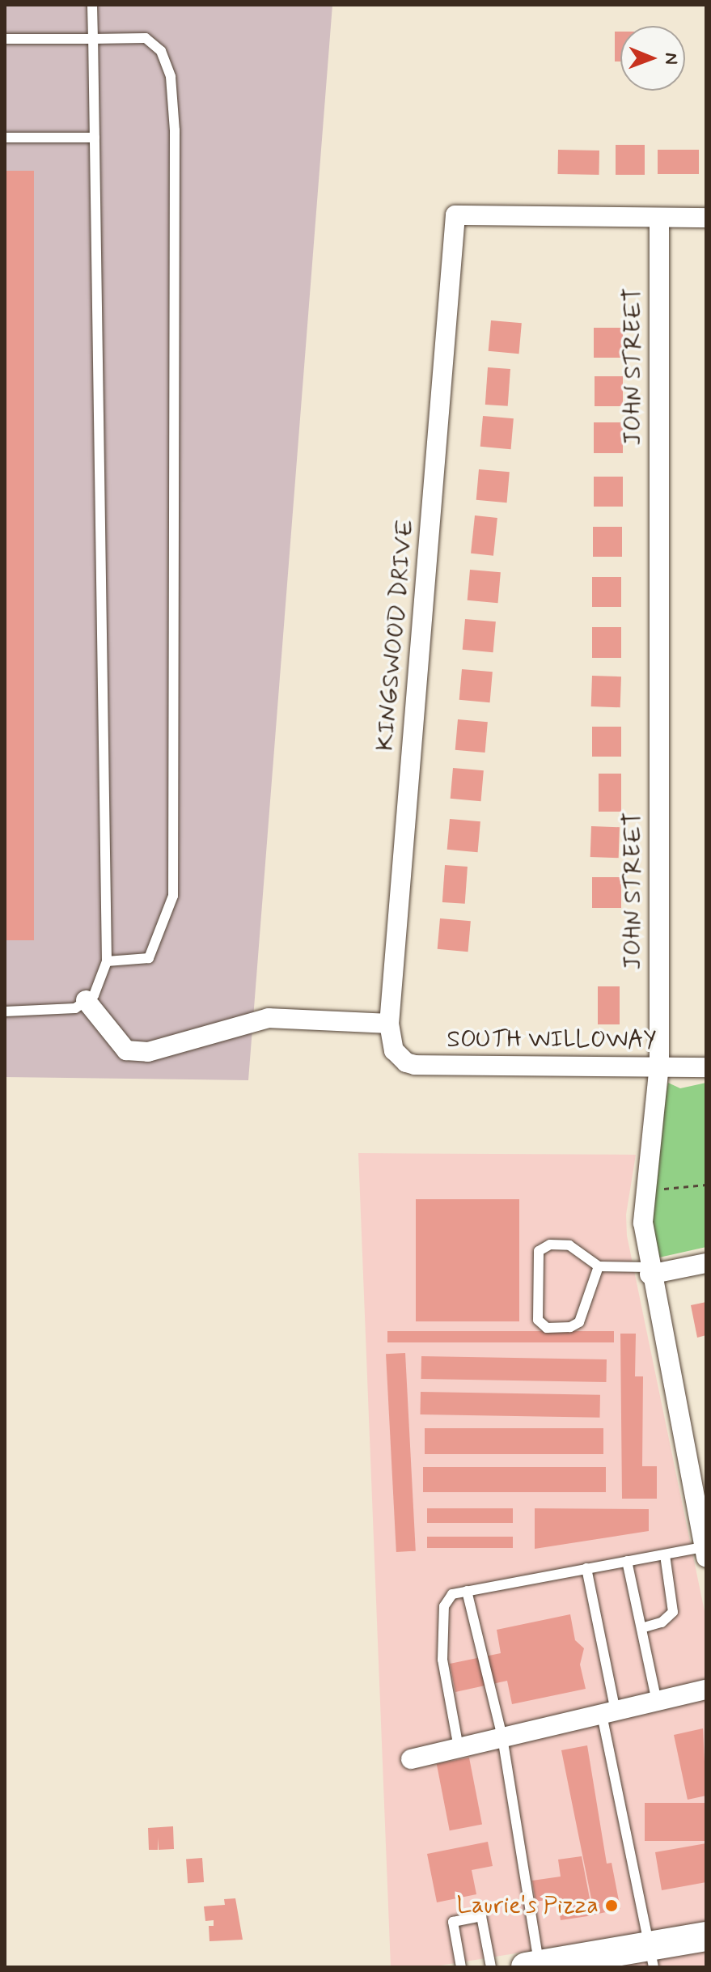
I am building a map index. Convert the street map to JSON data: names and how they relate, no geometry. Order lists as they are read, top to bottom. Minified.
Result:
{"streets":{"street":["JOHN STREET","KINGSWOOD DRIVE","SOUTH WILLOWAY"]},"crossings":[["JOHN STREET","KINGSWOOD DRIVE"],["JOHN STREET","SOUTH WILLOWAY"],["KINGSWOOD DRIVE","SOUTH WILLOWAY"]],"places":["Laurie's Pizza"],"north":"right"}
